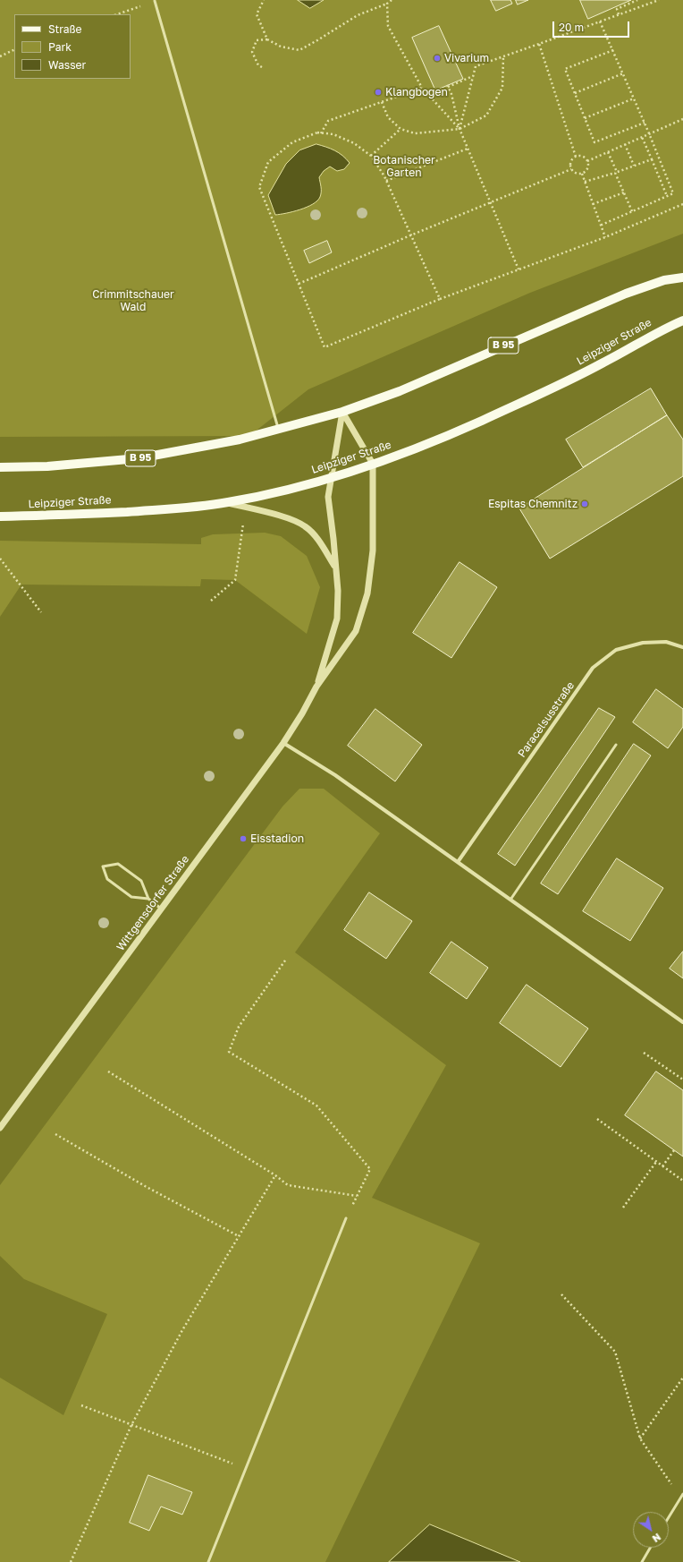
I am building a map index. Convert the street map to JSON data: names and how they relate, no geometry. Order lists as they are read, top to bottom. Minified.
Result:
{"streets":{"main road":["Leipziger Straße","B 95"],"street":["Paracelsusstraße","Wittgensdorfer Straße"]},"crossings":[["Leipziger Straße","Wittgensdorfer Straße"],["B 95","Wittgensdorfer Straße"]],"parks":["Botanischer Garten","Crimmitschauer Wald"],"places":["Vivarium","Klangbogen","Espitas Chemnitz","Eisstadion"],"legend":["Straße","Park","Wasser"],"scale_bar":"20 m","north":"bottom right"}
